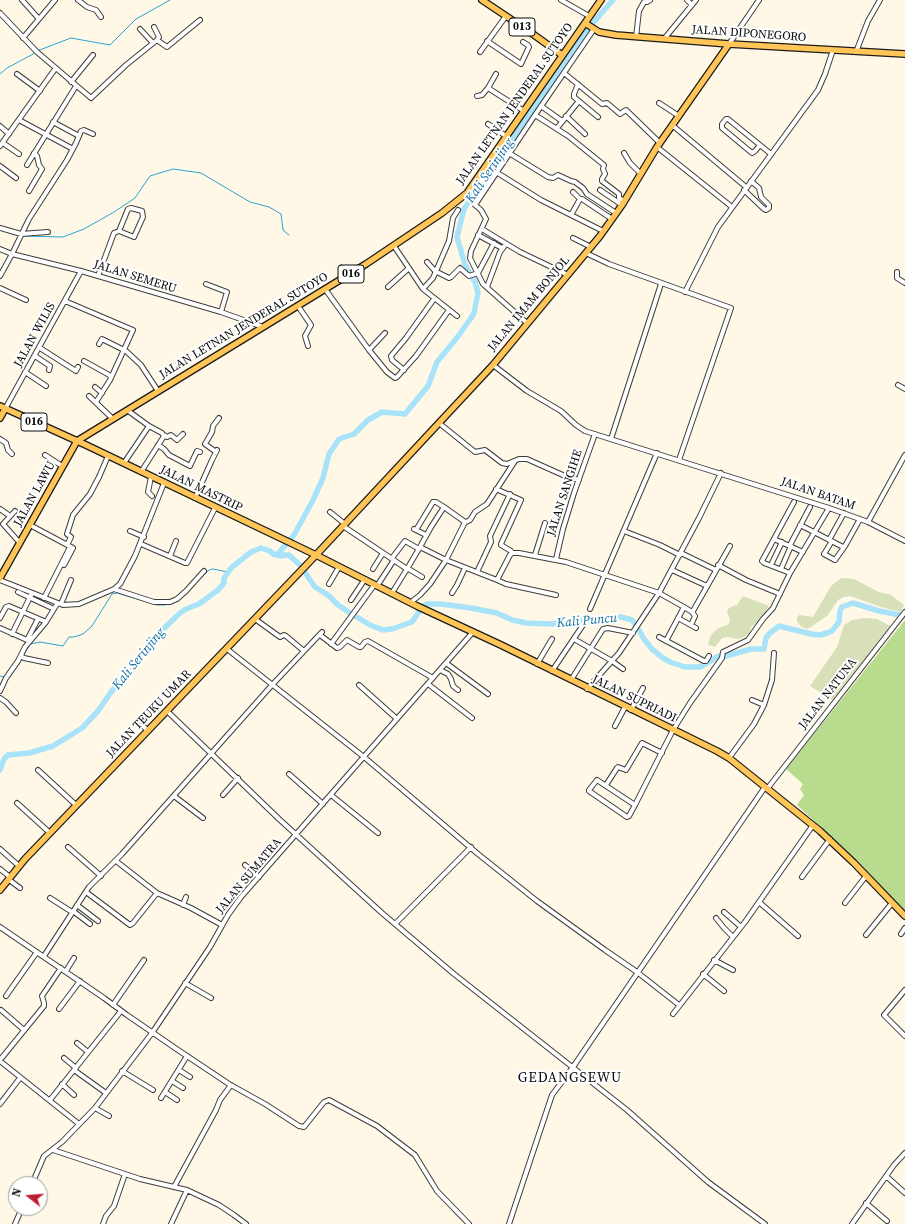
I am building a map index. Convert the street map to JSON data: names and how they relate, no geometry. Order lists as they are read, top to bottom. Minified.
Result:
{"streets":{"main road":["013","JALAN DIPONEGORO","JALAN LETNAN JENDERAL SUTOYO","016","JALAN IMAM BONJOL","JALAN MASTRIP","JALAN LAWU","JALAN SUPRIADI","JALAN TEUKU UMAR"],"street":["JALAN SEMERU","JALAN WILIS","JALAN SANGIHE","JALAN BATAM","JALAN NATUNA","JALAN SUMATRA"]},"crossings":[["013","JALAN LETNAN JENDERAL SUTOYO"],["JALAN DIPONEGORO","JALAN LETNAN JENDERAL SUTOYO"],["JALAN DIPONEGORO","016"],["JALAN DIPONEGORO","JALAN IMAM BONJOL"],["JALAN LETNAN JENDERAL SUTOYO","016"],["JALAN LETNAN JENDERAL SUTOYO","JALAN SEMERU"],["JALAN LETNAN JENDERAL SUTOYO","JALAN MASTRIP"],["JALAN LETNAN JENDERAL SUTOYO","JALAN LAWU"],["016","JALAN WILIS"],["016","JALAN MASTRIP"],["016","JALAN LAWU"],["JALAN SEMERU","JALAN WILIS"],["JALAN IMAM BONJOL","JALAN MASTRIP"],["JALAN IMAM BONJOL","JALAN BATAM"],["JALAN IMAM BONJOL","JALAN SUPRIADI"],["JALAN IMAM BONJOL","JALAN TEUKU UMAR"],["JALAN MASTRIP","JALAN LAWU"],["JALAN MASTRIP","JALAN SUPRIADI"],["JALAN MASTRIP","JALAN TEUKU UMAR"],["JALAN SANGIHE","JALAN BATAM"],["JALAN NATUNA","JALAN SUPRIADI"],["JALAN SUPRIADI","JALAN TEUKU UMAR"],["JALAN SUPRIADI","JALAN SUMATRA"]],"districts":["GEDANGSEWU"],"water":["Kali Serinjing","Kali Puncu"],"north":"left"}
